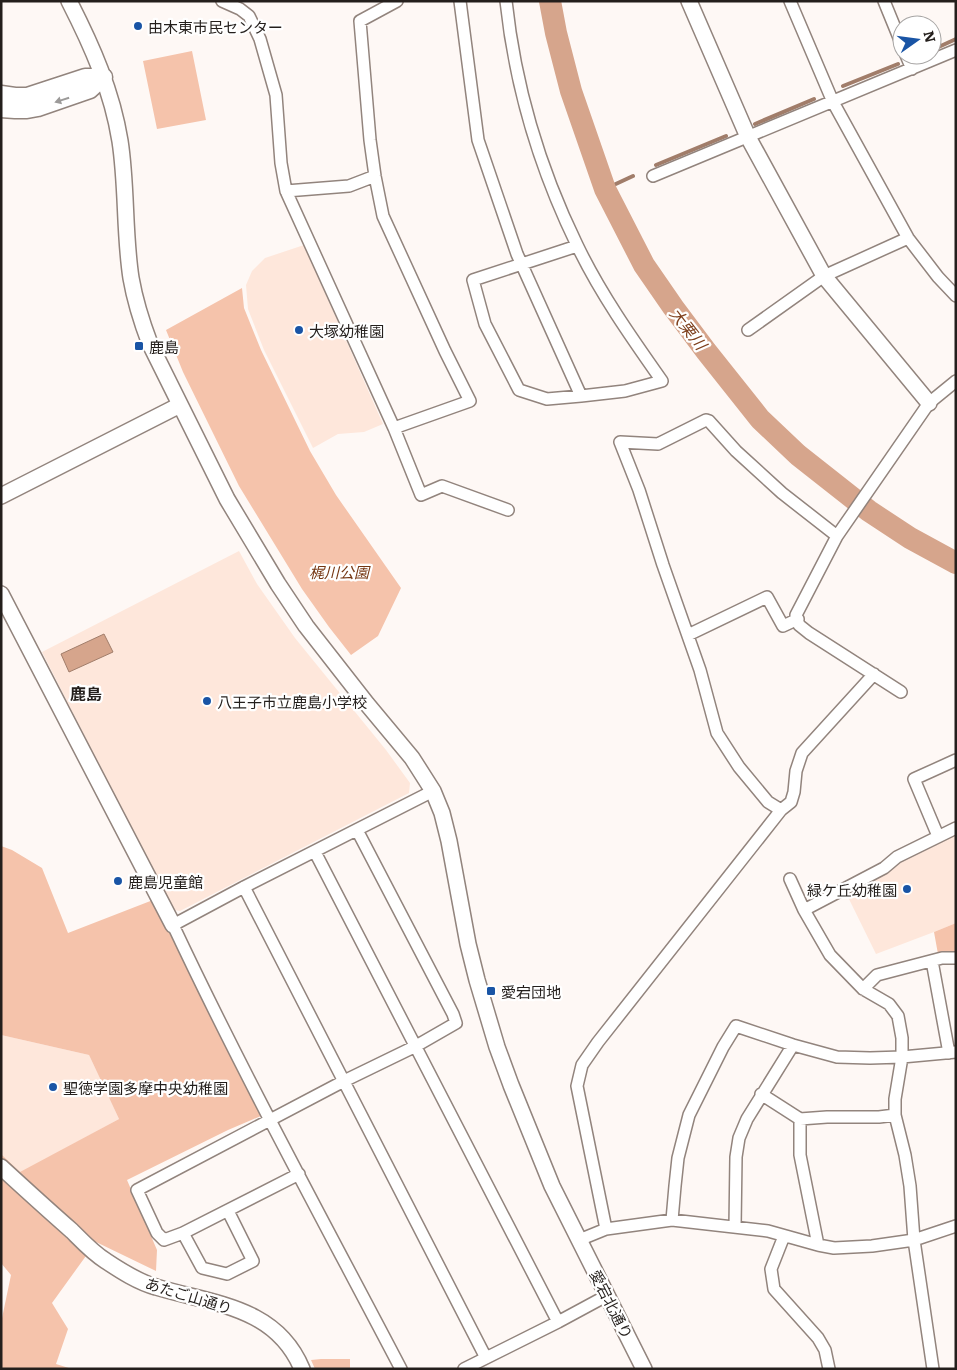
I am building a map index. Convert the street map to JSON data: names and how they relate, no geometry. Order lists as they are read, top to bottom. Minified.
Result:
{"streets":{"street":["あたご山通り","愛宕北通り"]},"districts":["鹿島"],"water":["大栗川"],"parks":["梶川公園"],"places":{"other":["由木東市民センター","大塚幼稚園","八王子市立鹿島小学校","鹿島児童館","緑ケ丘幼稚園","聖徳学園多摩中央幼稚園"],"transit":["鹿島","愛宕団地"]},"north":"right"}
